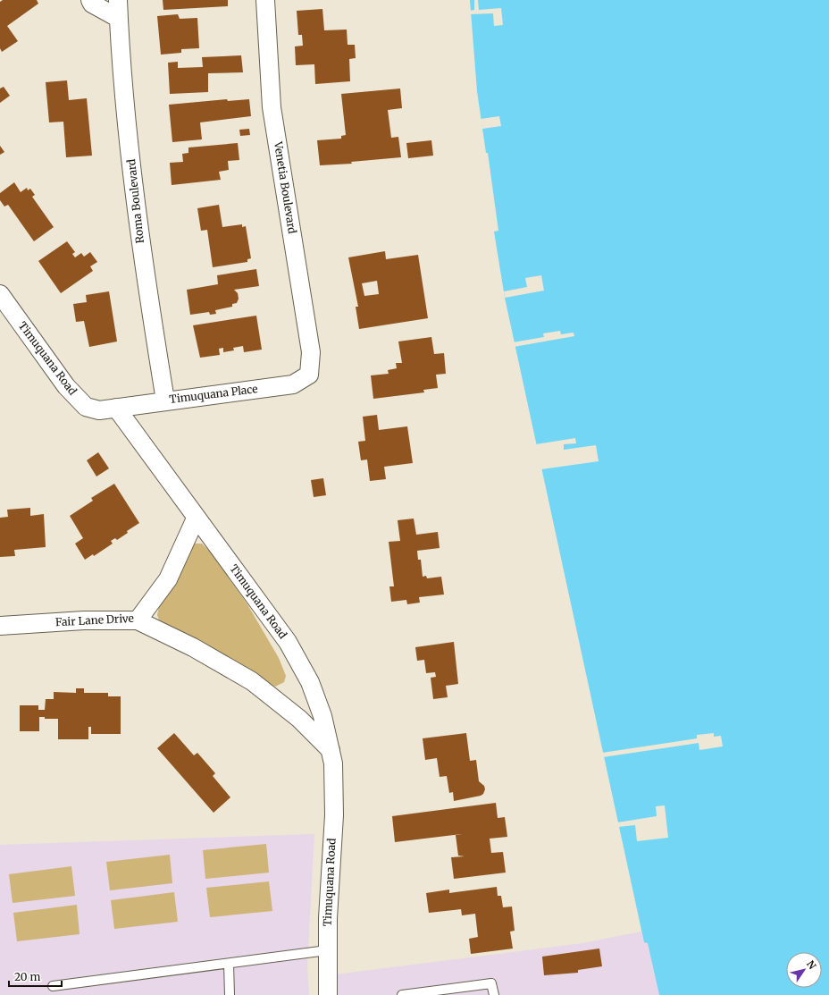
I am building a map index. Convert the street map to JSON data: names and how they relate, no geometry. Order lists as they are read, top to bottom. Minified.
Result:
{"streets":{"street":["Venetia Boulevard","Roma Boulevard","Timuquana Road","Timuquana Place","Fair Lane Drive"]},"crossings":[["Venetia Boulevard","Timuquana Place"],["Roma Boulevard","Timuquana Place"],["Timuquana Road","Timuquana Place"],["Timuquana Road","Fair Lane Drive"]],"scale_bar":"20 m","north":"top right"}
